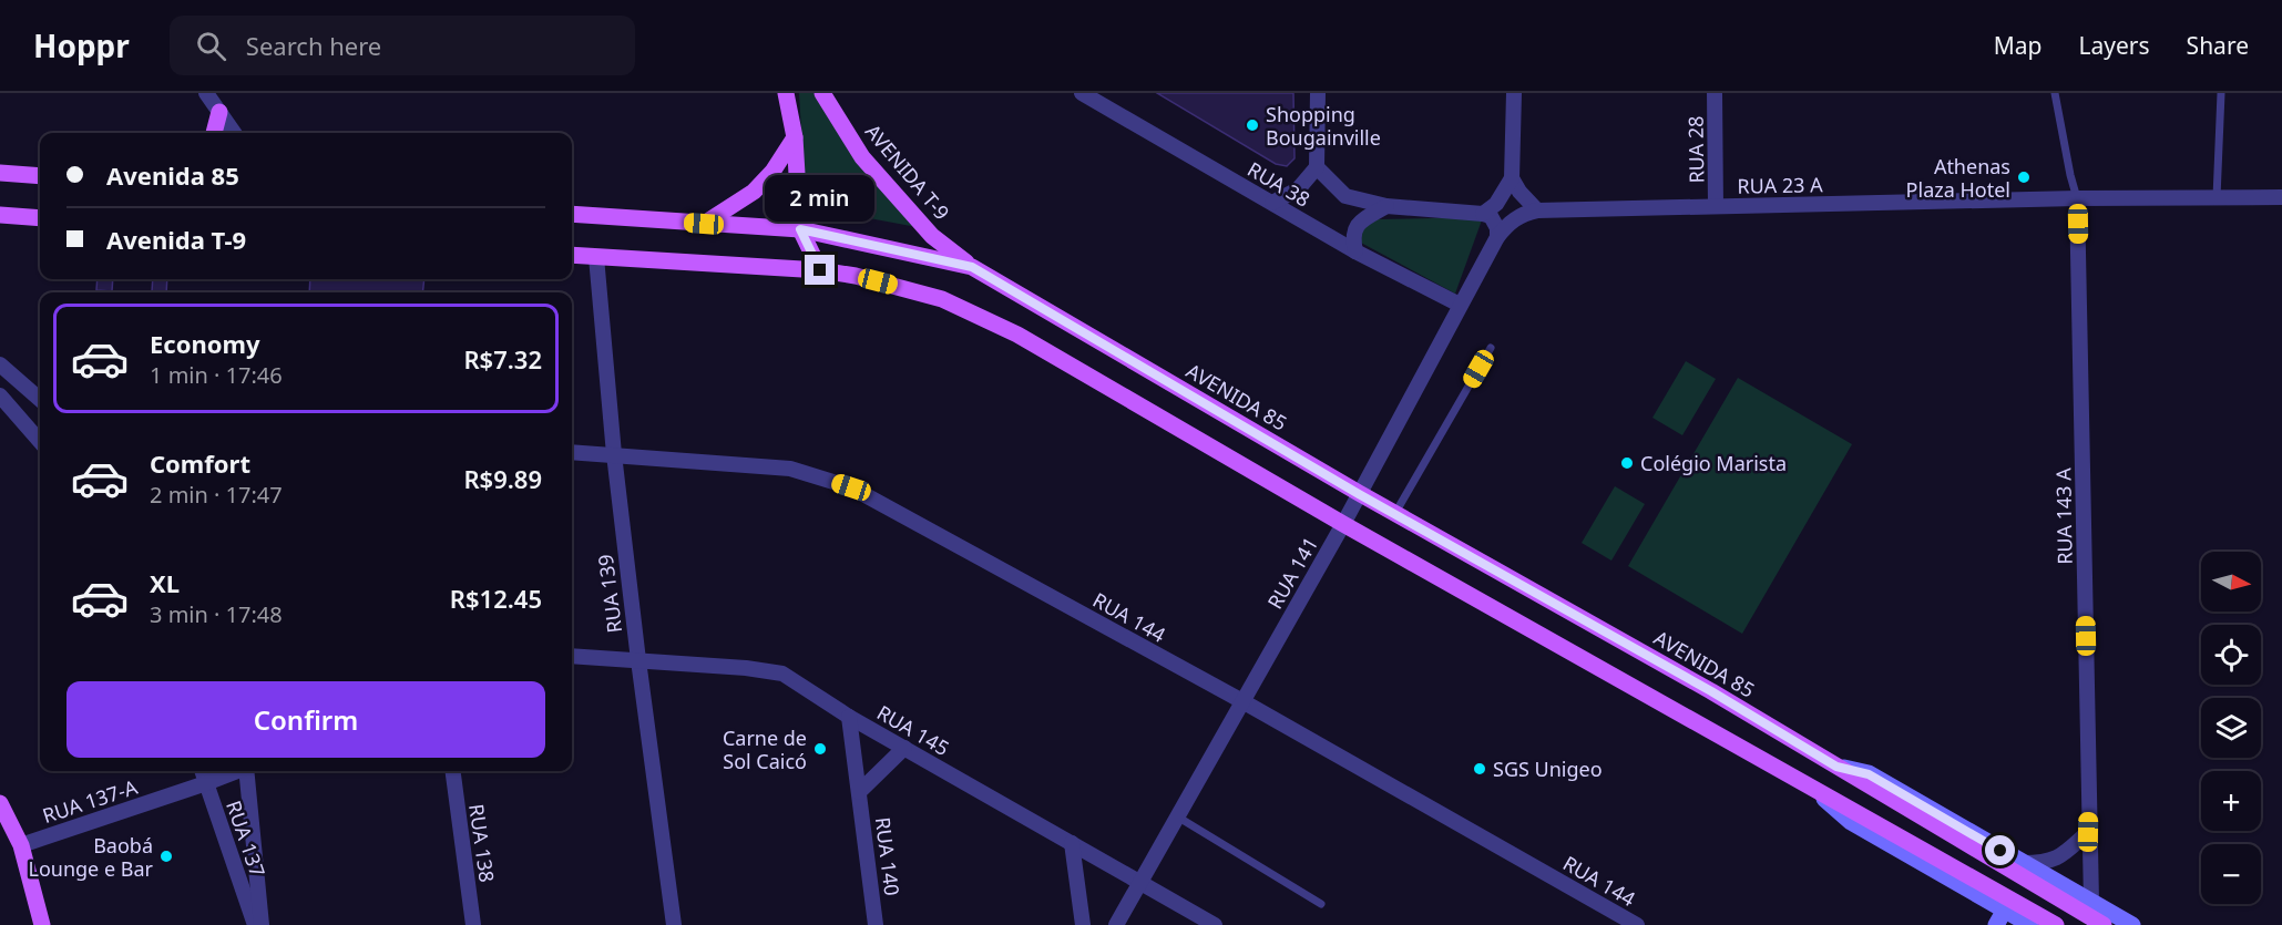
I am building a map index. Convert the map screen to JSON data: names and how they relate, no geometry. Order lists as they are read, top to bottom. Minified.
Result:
{"streets":{"main road":["AVENIDA T-9","AVENIDA 85"],"street":["RUA 28","RUA 38","RUA 23 A","RUA 143 A","RUA 141","RUA 139","RUA 144","RUA 145","RUA 137-A","RUA 137","RUA 138","RUA 140"]},"crossings":[["RUA 28","RUA 23 A"],["AVENIDA T-9","AVENIDA 85"],["RUA 38","RUA 141"],["RUA 23 A","RUA 143 A"],["RUA 23 A","RUA 141"],["AVENIDA 85","RUA 143 A"],["AVENIDA 85","RUA 141"],["RUA 141","RUA 144"],["RUA 141","RUA 145"],["RUA 139","RUA 144"],["RUA 139","RUA 145"],["RUA 145","RUA 140"],["RUA 137-A","RUA 137"]],"places":["Shopping Bougainville","Athenas Plaza Hotel","Colégio Marista","Carne de Sol Caicó","SGS Unigeo","Baobá Lounge e Bar"],"north":"right","page":{"header":"Hoppr","search":"Search here","nav":["Map","Layers","Share"],"banner":["Avenida 85","Avenida T-9"],"bubble":"2 min","list":[{"name":"Economy","note":"1 min · 17:46","value":"R$7.32"},{"name":"Comfort","note":"2 min · 17:47","value":"R$9.89"},{"name":"XL","note":"3 min · 17:48","value":"R$12.45"}],"map_buttons":["+","−"],"buttons":"Confirm"}}
